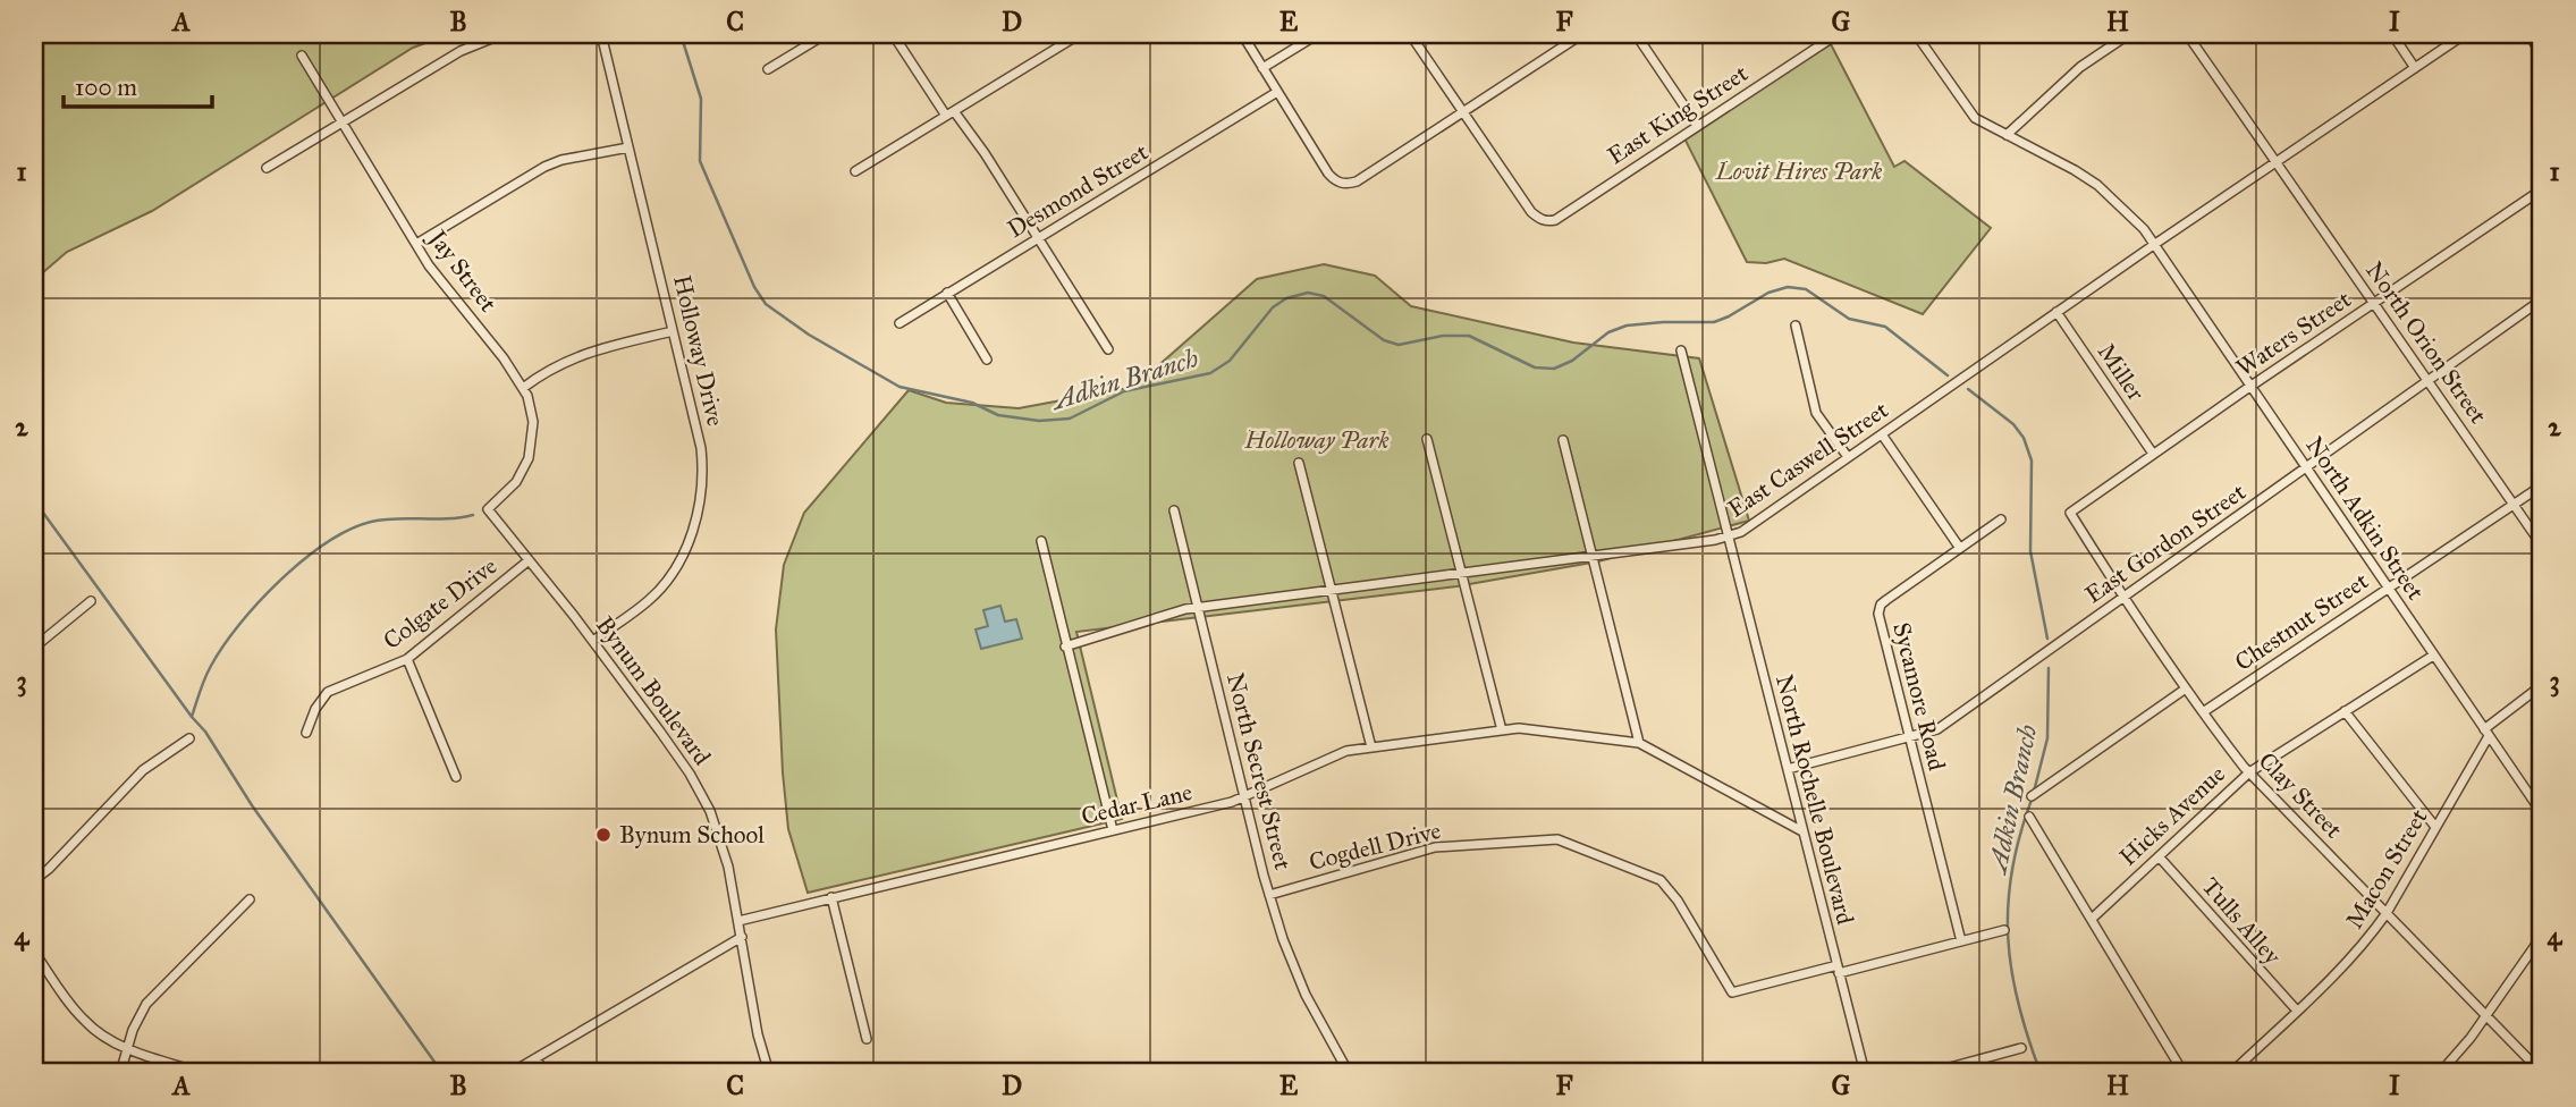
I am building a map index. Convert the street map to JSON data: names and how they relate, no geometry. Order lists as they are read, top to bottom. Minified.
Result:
{"streets":{"street":["East King Street","Desmond Street","Jay Street","Waters Street","North Orion Street","Holloway Drive","Miller","East Caswell Street","North Adkin Street","East Gordon Street","Colgate Drive","Chestnut Street","Bynum Boulevard","Sycamore Road","North Secrest Street","Clay Street","North Rochelle Boulevard","Cedar Lane","Hicks Avenue","Cogdell Drive","Macon Street","Tulls Alley"]},"crossings":[["Jay Street","Bynum Boulevard"],["Waters Street","North Orion Street"],["Waters Street","Miller"],["Waters Street","North Adkin Street"],["Waters Street","Clay Street"],["North Orion Street","East Caswell Street"],["North Orion Street","East Gordon Street"],["North Orion Street","Chestnut Street"],["Holloway Drive","Bynum Boulevard"],["Miller","East Caswell Street"],["East Caswell Street","North Adkin Street"],["East Caswell Street","North Secrest Street"],["East Caswell Street","North Rochelle Boulevard"],["North Adkin Street","East Gordon Street"],["North Adkin Street","Chestnut Street"],["North Adkin Street","Hicks Avenue"],["North Adkin Street","Macon Street"],["East Gordon Street","Sycamore Road"],["East Gordon Street","Clay Street"],["East Gordon Street","North Rochelle Boulevard"],["Colgate Drive","Bynum Boulevard"],["Chestnut Street","Clay Street"],["Bynum Boulevard","Cedar Lane"],["North Secrest Street","Cedar Lane"],["North Secrest Street","Cogdell Drive"],["Clay Street","Hicks Avenue"],["Clay Street","Macon Street"],["North Rochelle Boulevard","Cedar Lane"],["North Rochelle Boulevard","Cogdell Drive"],["Hicks Avenue","Tulls Alley"],["Macon Street","Tulls Alley"]],"water":["Adkin Branch"],"parks":["Lovit Hires Park","Holloway Park"],"places":["Bynum School"],"scale_bar":"100 m","grid":{"columns":["A","B","C","D","E","F","G","H","I"],"rows":["1","2","3","4"]}}
